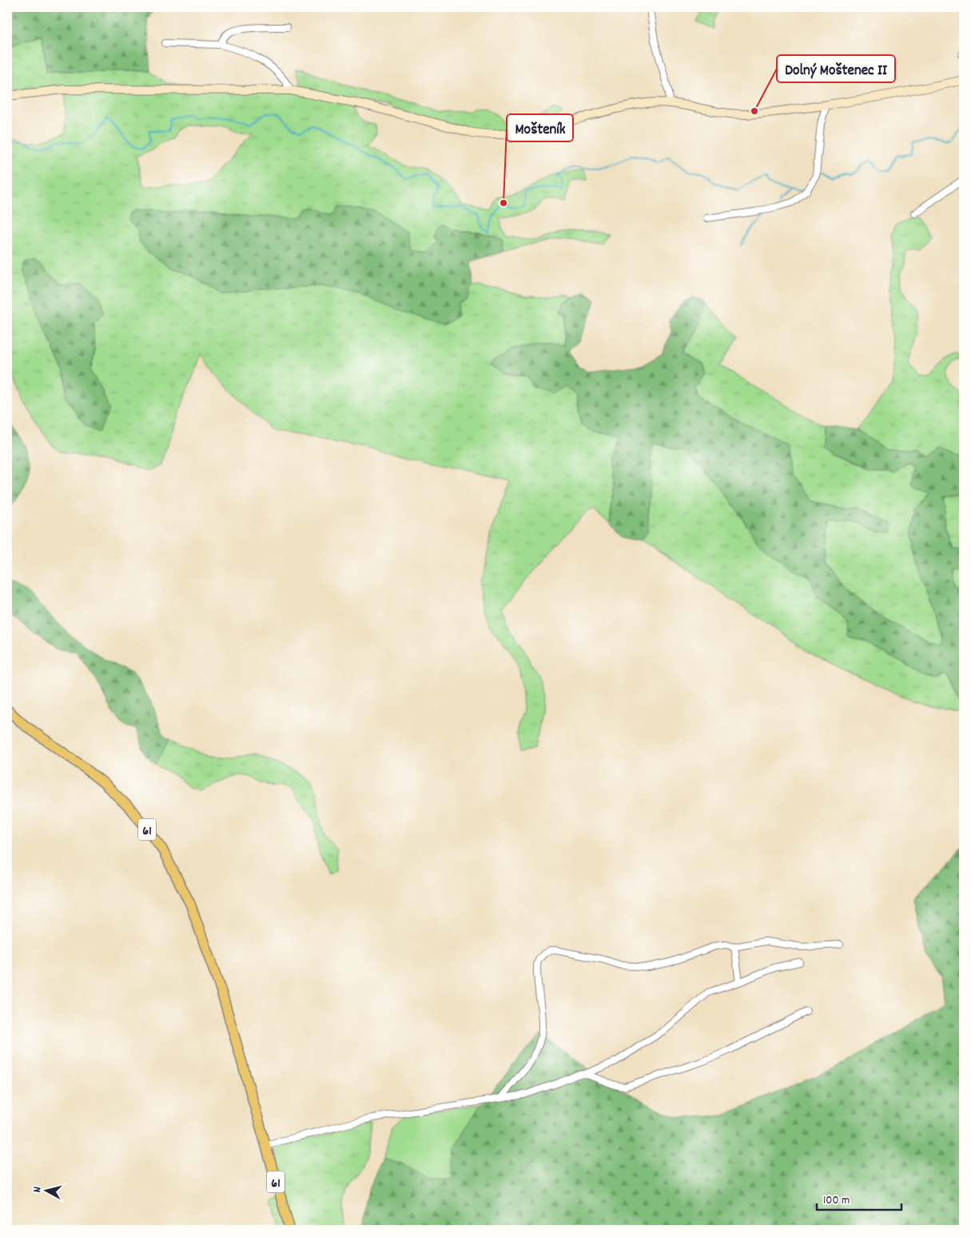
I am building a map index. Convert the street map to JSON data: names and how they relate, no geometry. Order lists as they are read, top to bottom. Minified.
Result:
{"streets":{"main road":["61"]},"places":["Dolný Moštenec II","Mošteník"],"scale_bar":"100 m","north":"left"}
